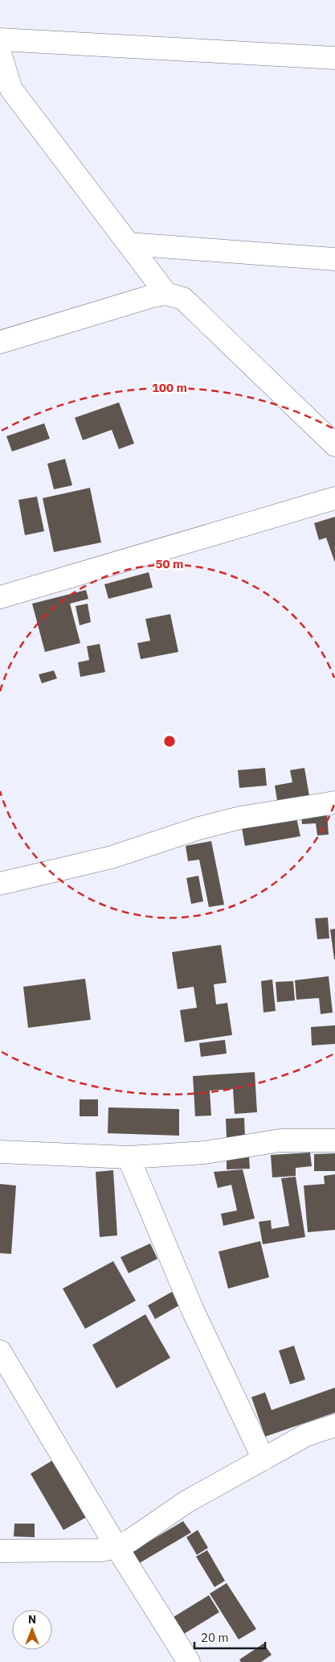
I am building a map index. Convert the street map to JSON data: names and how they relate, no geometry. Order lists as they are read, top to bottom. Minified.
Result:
{"scale_bar":"20 m","north":"top","rings":["100 m","50 m"]}
